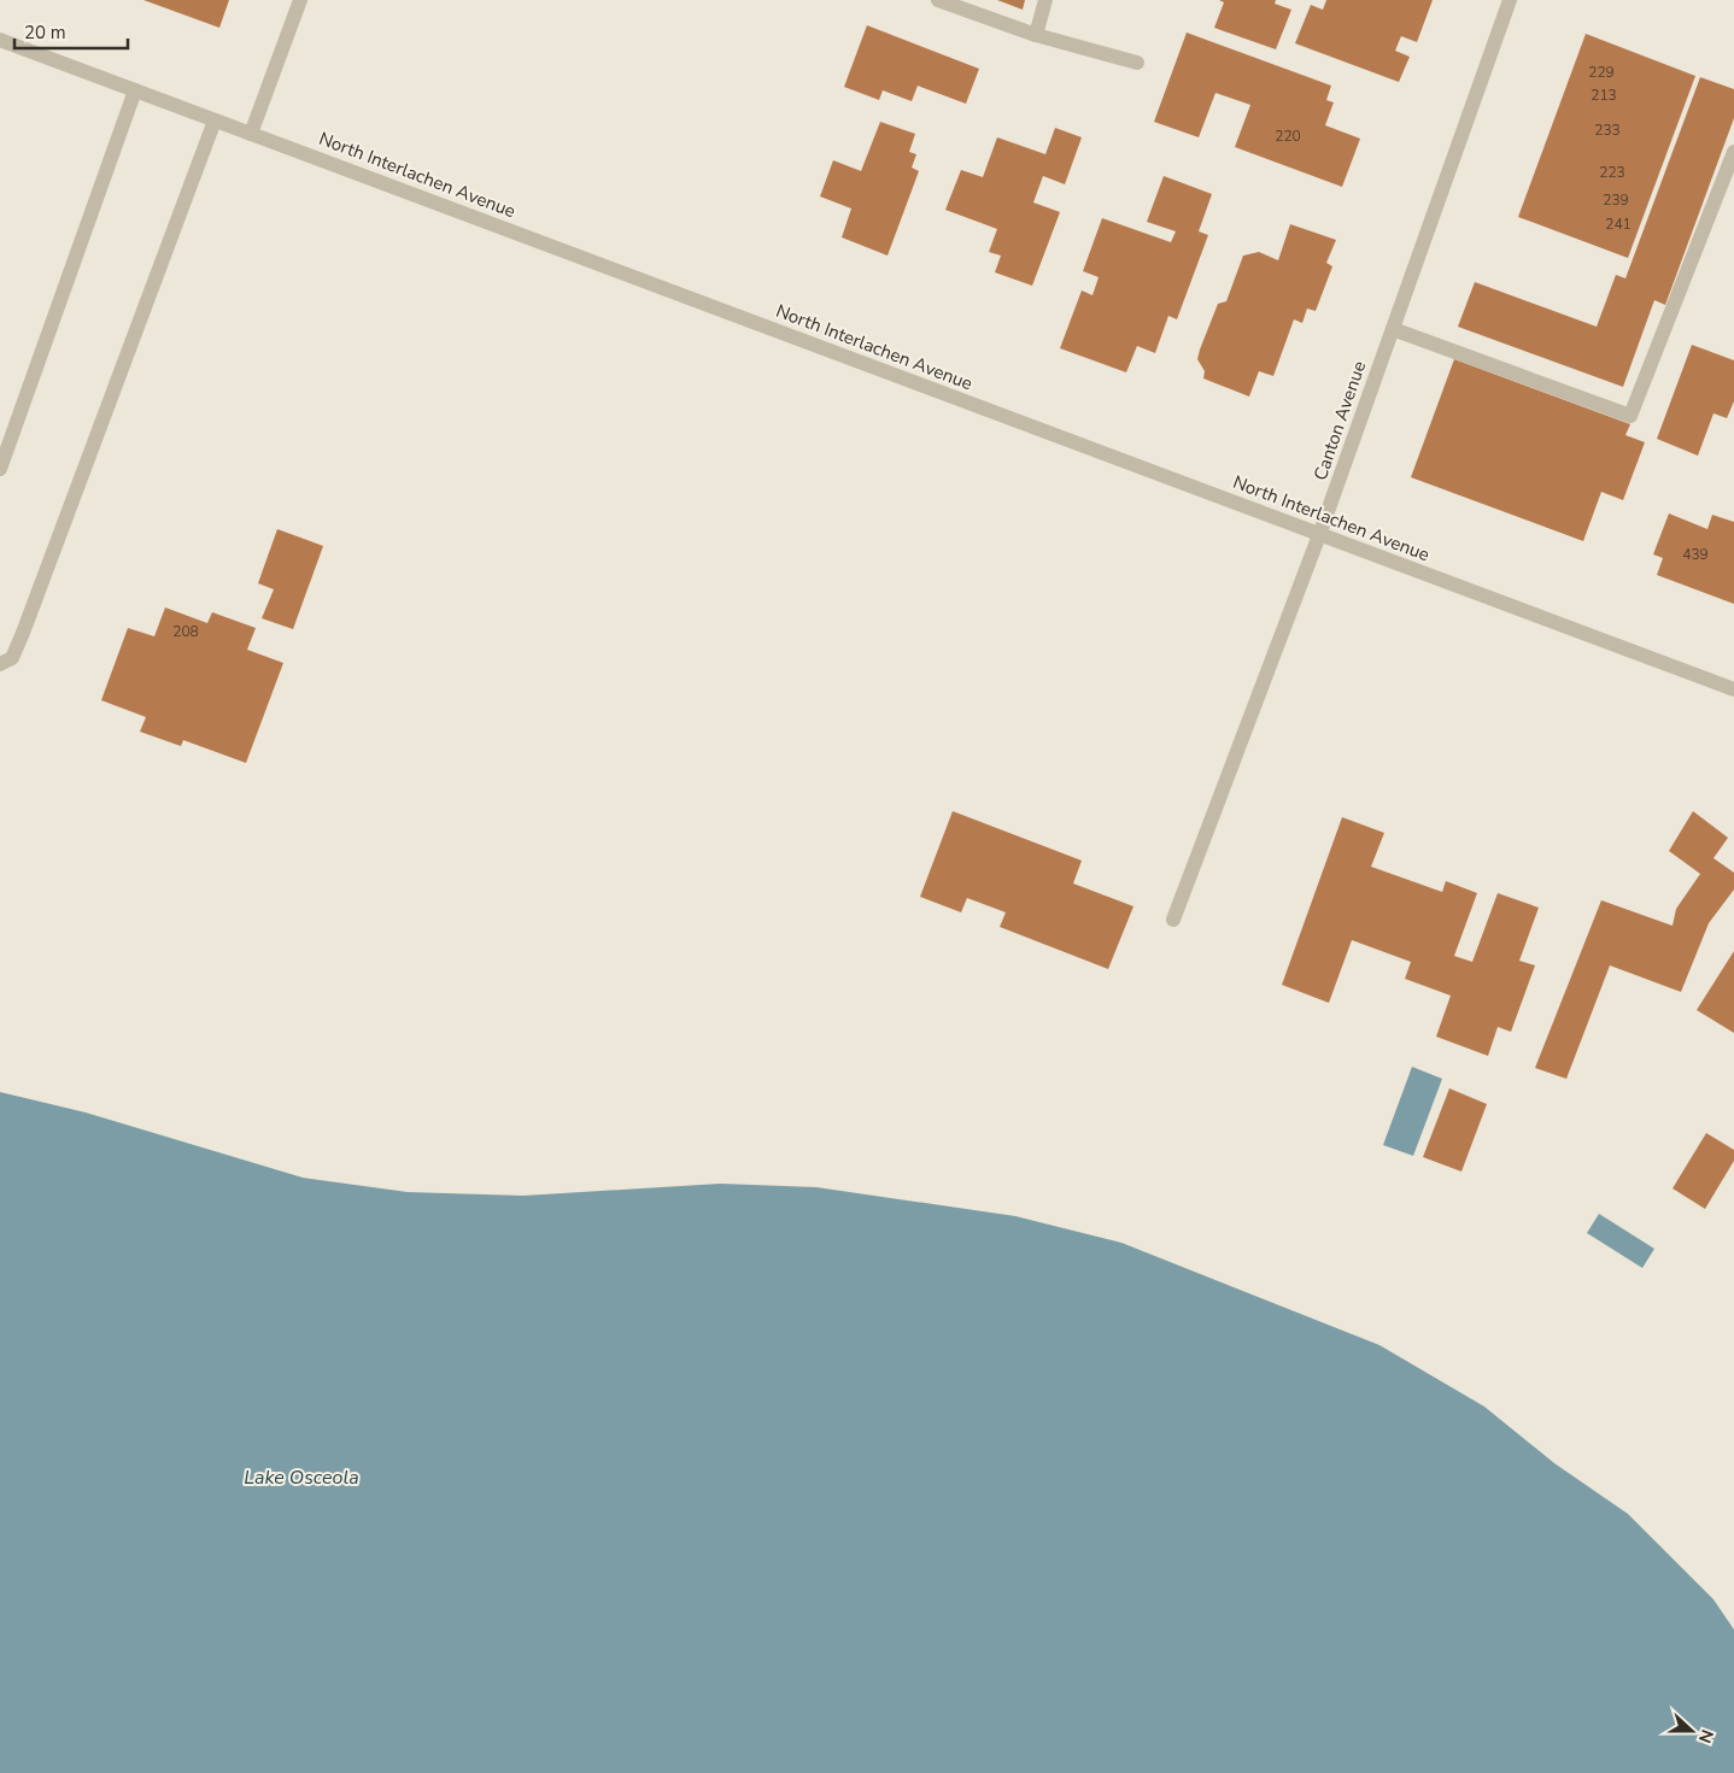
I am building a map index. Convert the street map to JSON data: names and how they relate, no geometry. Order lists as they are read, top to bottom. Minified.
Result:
{"streets":{"street":["North Interlachen Avenue","Canton Avenue"]},"crossings":[["North Interlachen Avenue","Canton Avenue"]],"water":["Lake Osceola"],"house_numbers":["229","213","233","220","223","239","241","439","208"],"scale_bar":"20 m","north":"right"}
